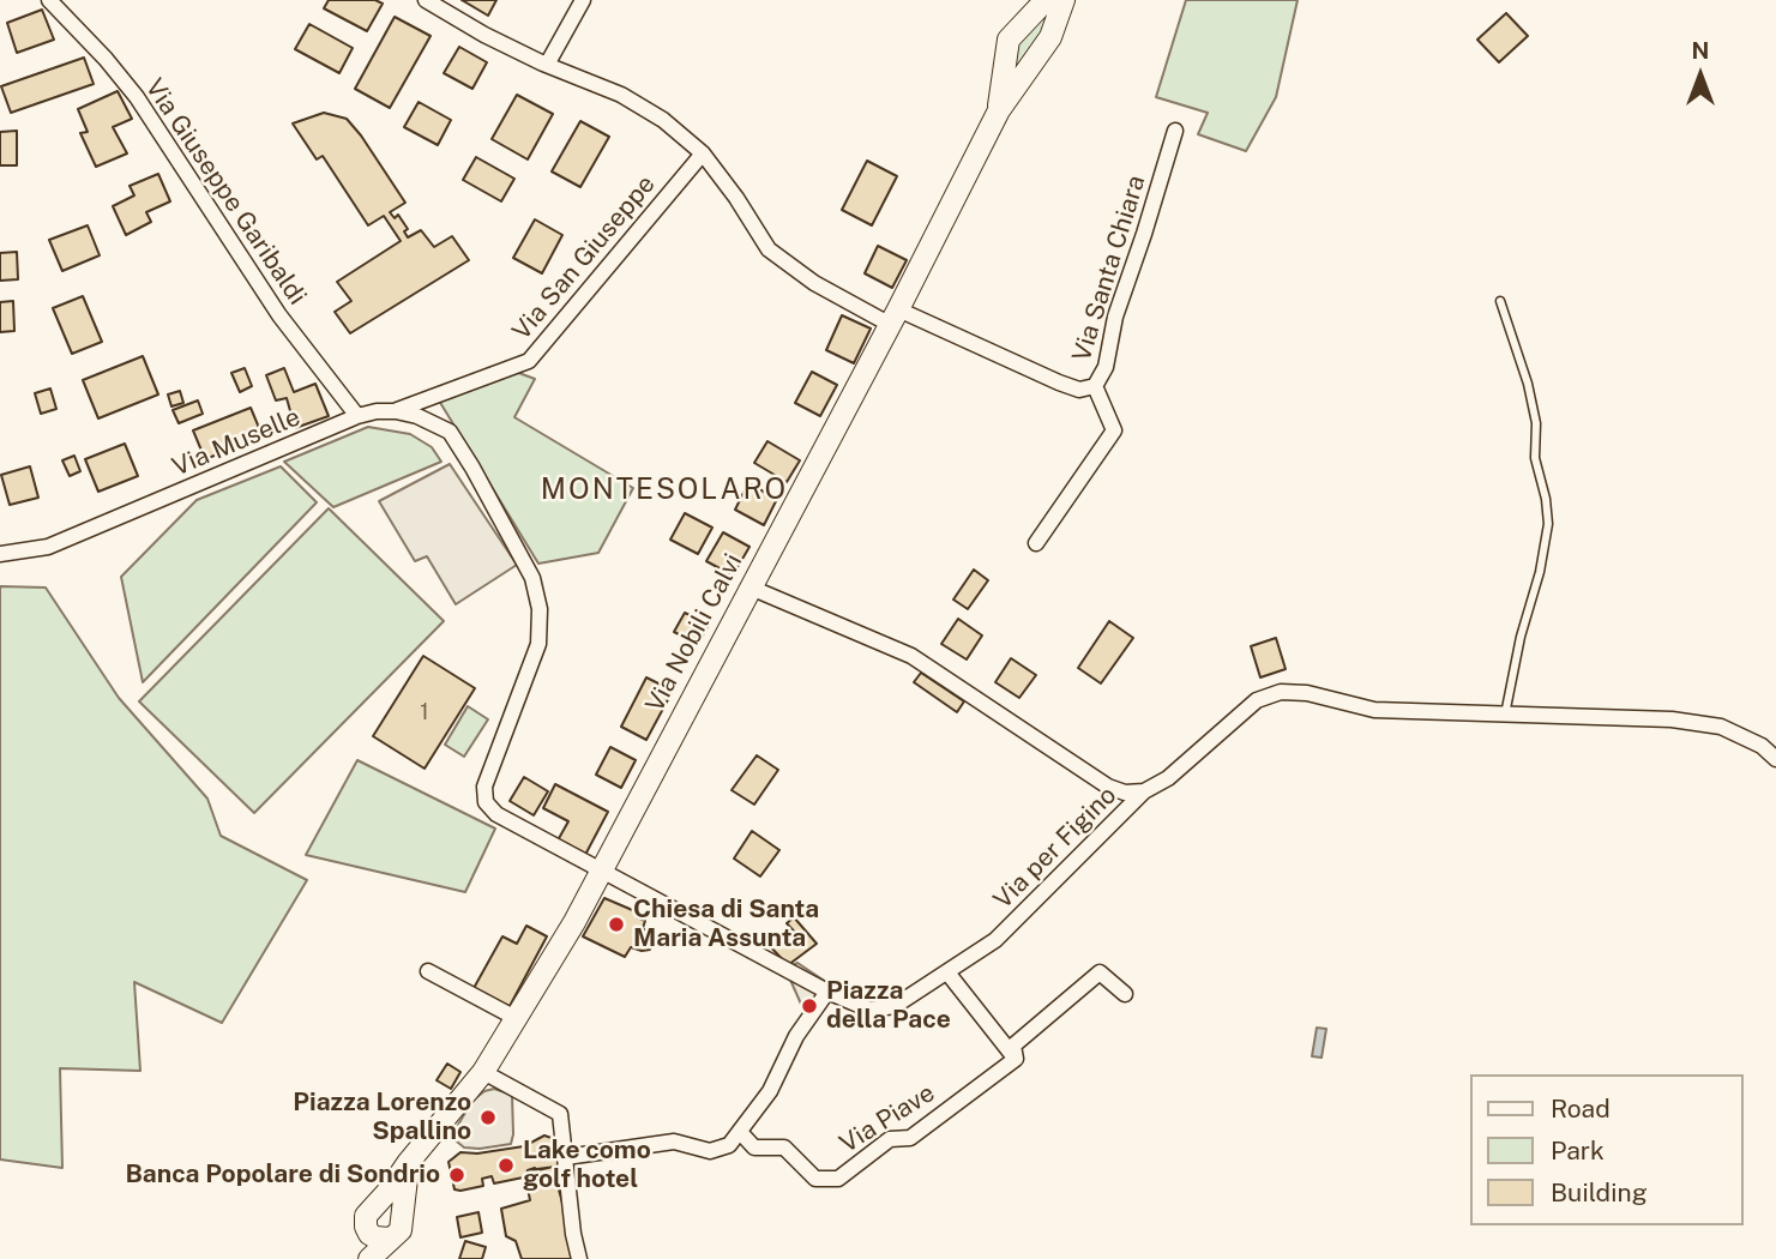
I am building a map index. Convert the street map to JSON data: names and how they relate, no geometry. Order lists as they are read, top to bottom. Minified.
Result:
{"streets":{"main road":["Via Nobili Calvi"],"street":["Via Giuseppe Garibaldi","Via San Giuseppe","Via Santa Chiara","Via Muselle","Via per Figino","Via Piave"]},"crossings":[["Via Giuseppe Garibaldi","Via Muselle"],["Via San Giuseppe","Via Muselle"],["Via Muselle","Via Nobili Calvi"],["Via Muselle","Via per Figino"],["Via Nobili Calvi","Via per Figino"]],"districts":["MONTESOLARO"],"places":["Chiesa di Santa Maria Assunta","Piazza della Pace","Piazza Lorenzo Spallino","Lake como golf hotel","Banca Popolare di Sondrio"],"house_numbers":["1"],"legend":["Road","Park","Building"],"north":"top"}
